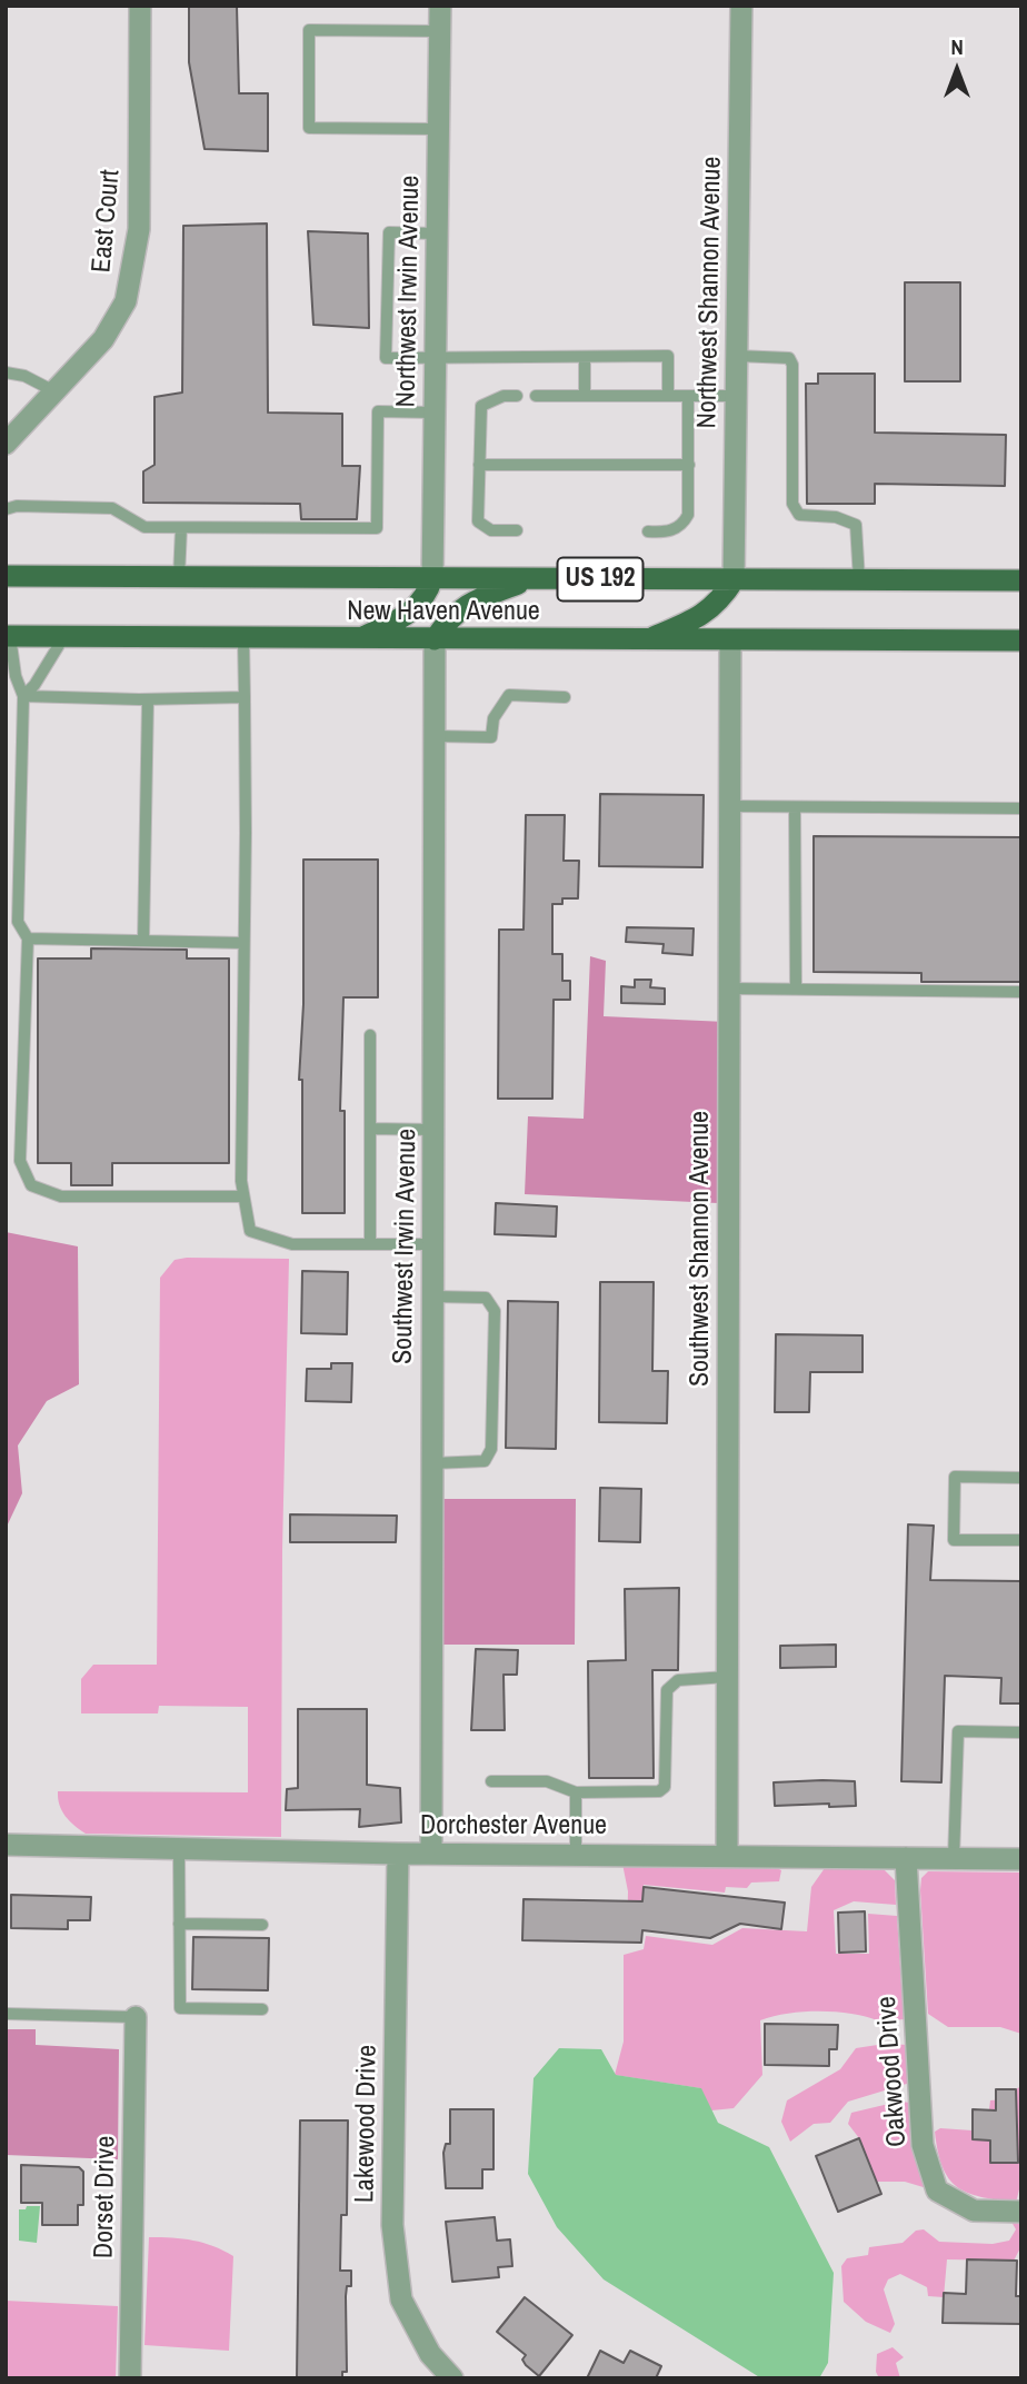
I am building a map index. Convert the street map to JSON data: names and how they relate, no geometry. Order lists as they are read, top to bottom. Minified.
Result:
{"streets":{"main road":["US 192","New Haven Avenue"],"street":["East Court","Northwest Irwin Avenue","Northwest Shannon Avenue","Southwest Irwin Avenue","Southwest Shannon Avenue","Dorchester Avenue","Oakwood Drive","Lakewood Drive","Dorset Drive"]},"crossings":[["Northwest Irwin Avenue","New Haven Avenue"],["Northwest Shannon Avenue","New Haven Avenue"],["New Haven Avenue","Southwest Irwin Avenue"],["New Haven Avenue","Southwest Shannon Avenue"],["Southwest Irwin Avenue","Dorchester Avenue"],["Southwest Shannon Avenue","Dorchester Avenue"],["Dorchester Avenue","Oakwood Drive"],["Dorchester Avenue","Lakewood Drive"]],"north":"top"}
